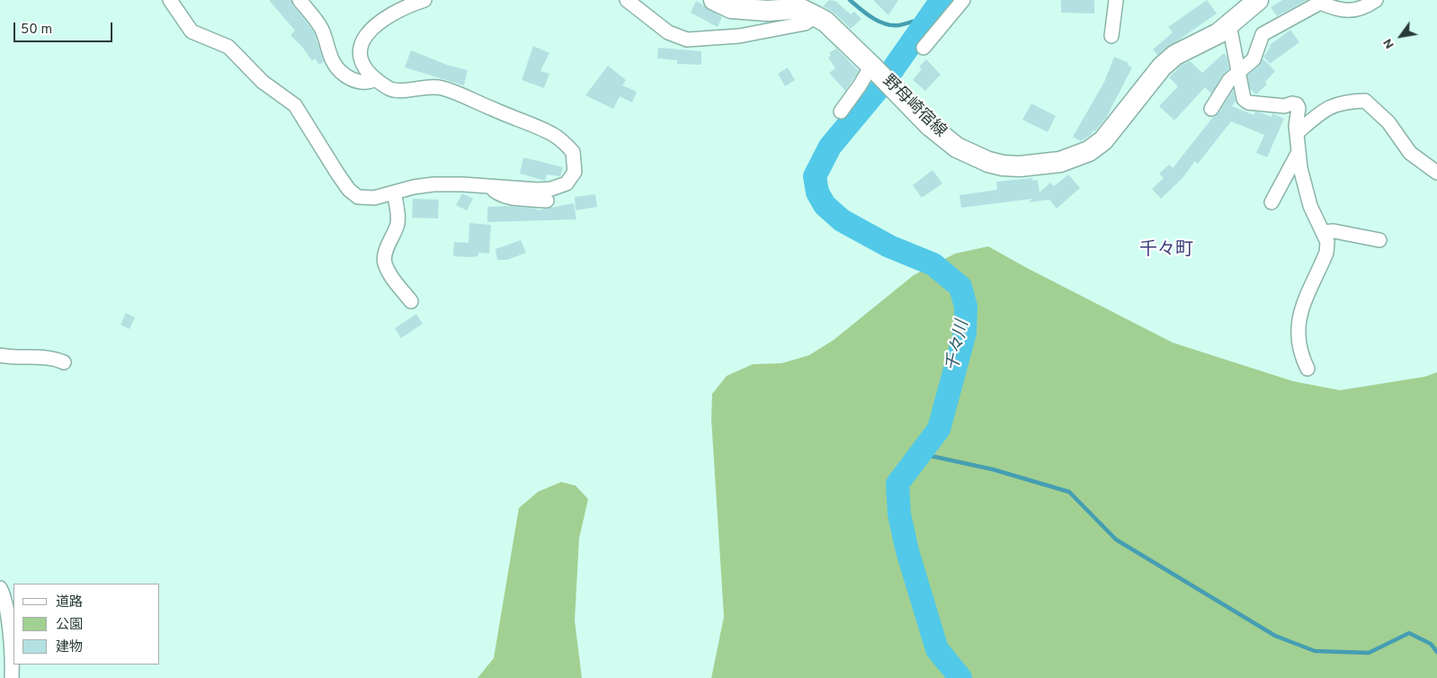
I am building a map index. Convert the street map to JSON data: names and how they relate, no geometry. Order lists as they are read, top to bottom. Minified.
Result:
{"streets":{"main road":["野母崎宿線"]},"districts":["千々町"],"water":["千々川"],"legend":["道路","公園","建物"],"scale_bar":"50 m","north":"bottom left"}
